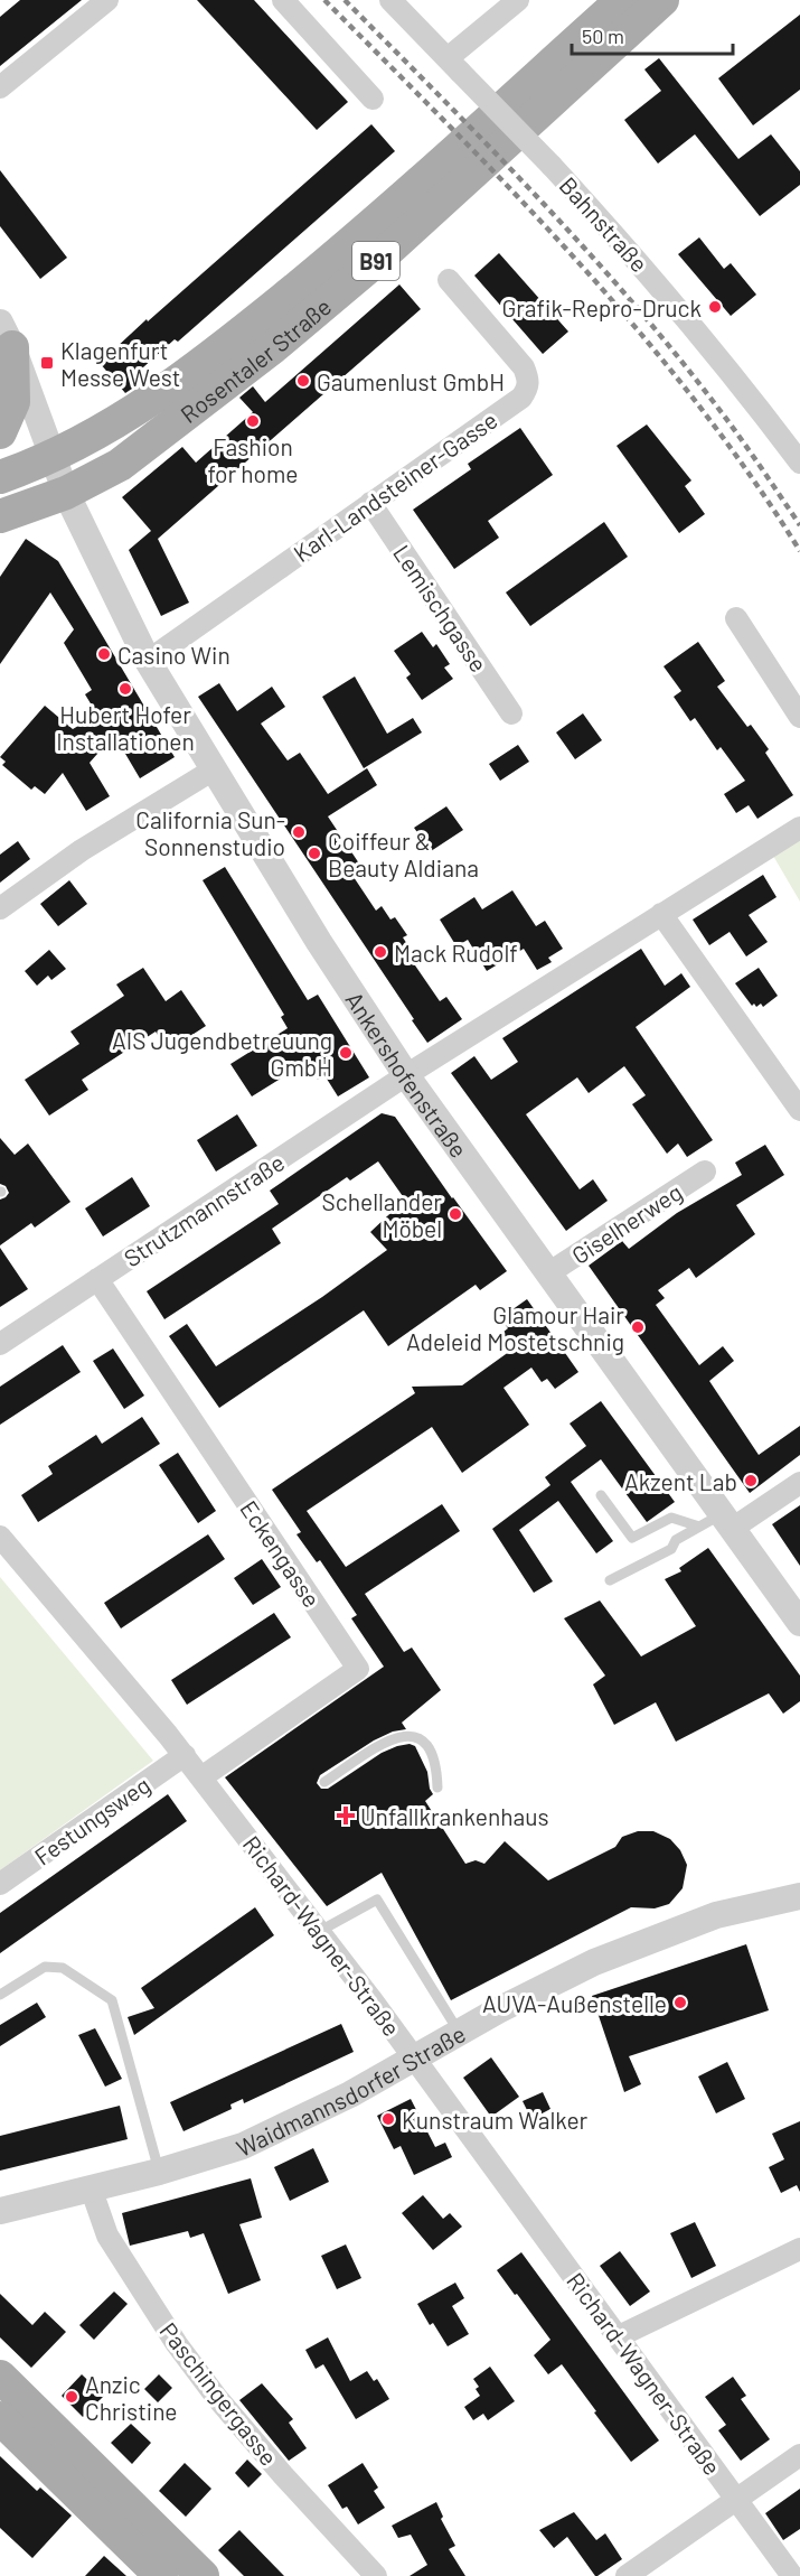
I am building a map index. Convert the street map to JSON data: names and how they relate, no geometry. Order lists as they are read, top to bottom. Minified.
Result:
{"streets":{"main road":["B91","Rosentaler Straße"],"street":["Bahnstraße","Karl-Landsteiner-Gasse","Lemischgasse","Ankershofenstraße","Strutzmannstraße","Giselherweg","Eckengasse","Festungsweg","Richard-Wagner-Straße","Waidmannsdorfer Straße","Paschingergasse"]},"crossings":[["Rosentaler Straße","Ankershofenstraße"],["Karl-Landsteiner-Gasse","Lemischgasse"],["Karl-Landsteiner-Gasse","Ankershofenstraße"],["Ankershofenstraße","Strutzmannstraße"],["Ankershofenstraße","Giselherweg"],["Strutzmannstraße","Eckengasse"],["Eckengasse","Richard-Wagner-Straße"],["Festungsweg","Richard-Wagner-Straße"],["Richard-Wagner-Straße","Waidmannsdorfer Straße"],["Waidmannsdorfer Straße","Paschingergasse"]],"places":{"other":["Grafik-Repro-Druck","Gaumenlust GmbH","Fashion for home","Casino Win","Hubert Hofer Installationen","California Sun- Sonnenstudio","Coiffeur & Beauty Aldiana","Mack Rudolf","AIS Jugendbetreuung GmbH","Schellander Möbel","Glamour Hair Adeleid Mostetschnig","Akzent Lab","AUVA-Außenstelle","Kunstraum Walker","Anzic Christine"],"transit":["Klagenfurt Messe West"],"health":["Unfallkrankenhaus"]},"scale_bar":"50 m"}
